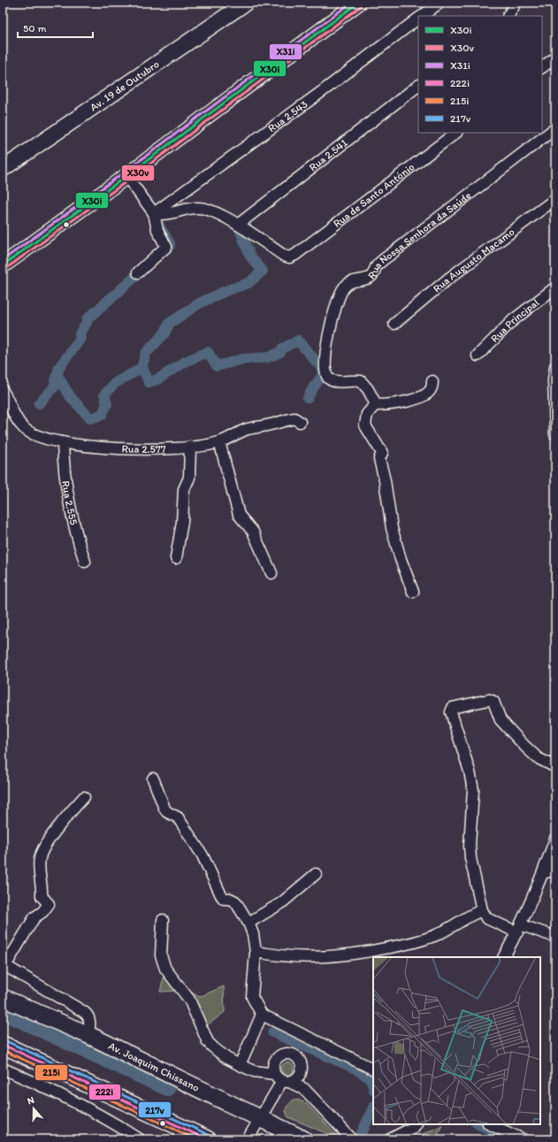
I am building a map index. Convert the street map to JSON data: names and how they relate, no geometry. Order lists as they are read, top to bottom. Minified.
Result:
{"streets":{"main road":["Av. Joaquim Chissano"],"street":["Av. 19 de Outubro","Rua 2.543","Rua 2.541","Rua de Santo António","Rua Nossa Senhora da Saúde","Rua Augusto Macamo","Rua Principal","Rua 2.577","Rua 2.555"]},"crossings":[["Rua 2.541","Rua de Santo António"],["Rua 2.577","Rua 2.555"]],"lines":["transit line X30i","transit line X31i","transit line X30v","transit line 217v","transit line 222i","transit line 215i"],"legend":["X30i","X30v","X31i","222i","215i","217v"],"scale_bar":"50 m","north":"top"}
